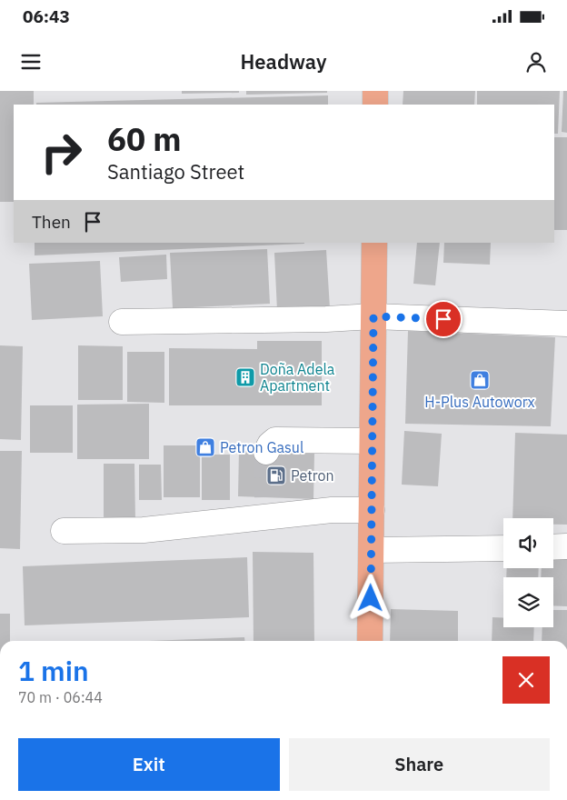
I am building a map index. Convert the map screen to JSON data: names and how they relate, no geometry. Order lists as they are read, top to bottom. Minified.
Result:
{"places":{"building":["Doña Adela Apartment"],"shop":["H-Plus Autoworx","Petron Gasul"],"fuel station":["Petron"]},"page":{"status":"06:43","header":"Headway","turn":["60 m","Santiago Street"],"then":"Then","heading":["1 min","70 m · 06:44"],"buttons":["Exit","Share"]}}
